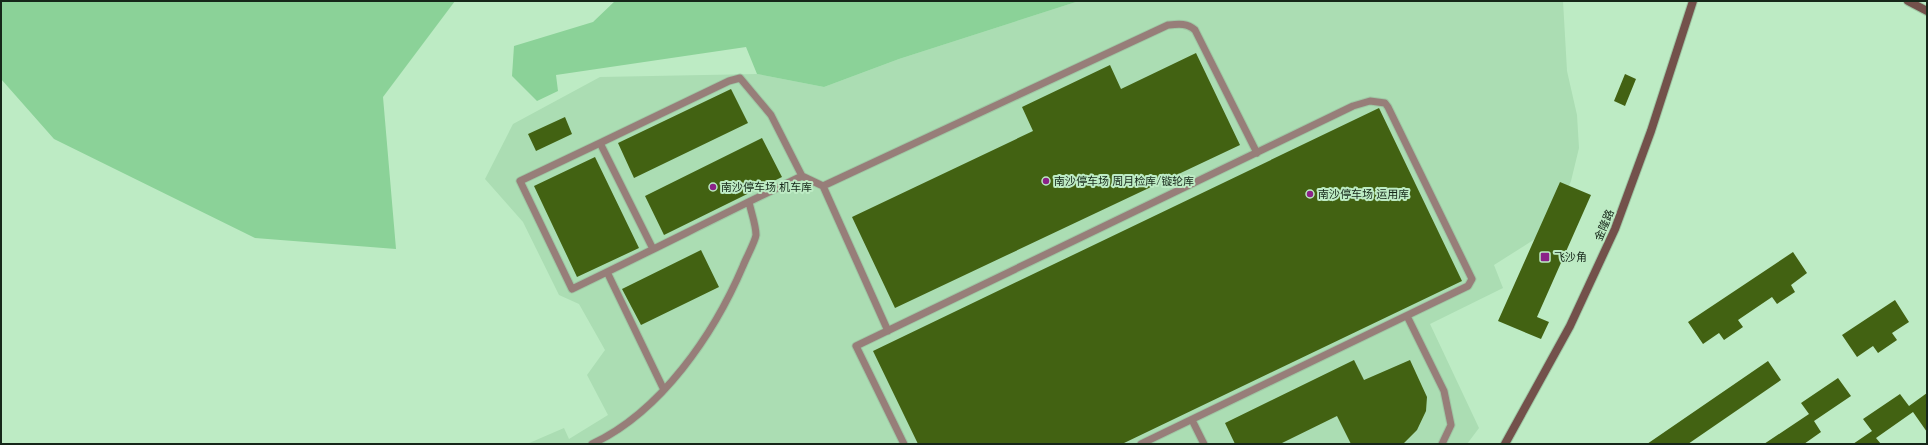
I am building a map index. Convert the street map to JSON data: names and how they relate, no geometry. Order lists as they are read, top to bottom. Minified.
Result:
{"streets":{"main road":["金隆路"]},"places":{"other":["南沙停车场 周月检库/镟轮库","南沙停车场 机车库","南沙停车场 运用库"],"transit":["飞沙角"]}}
